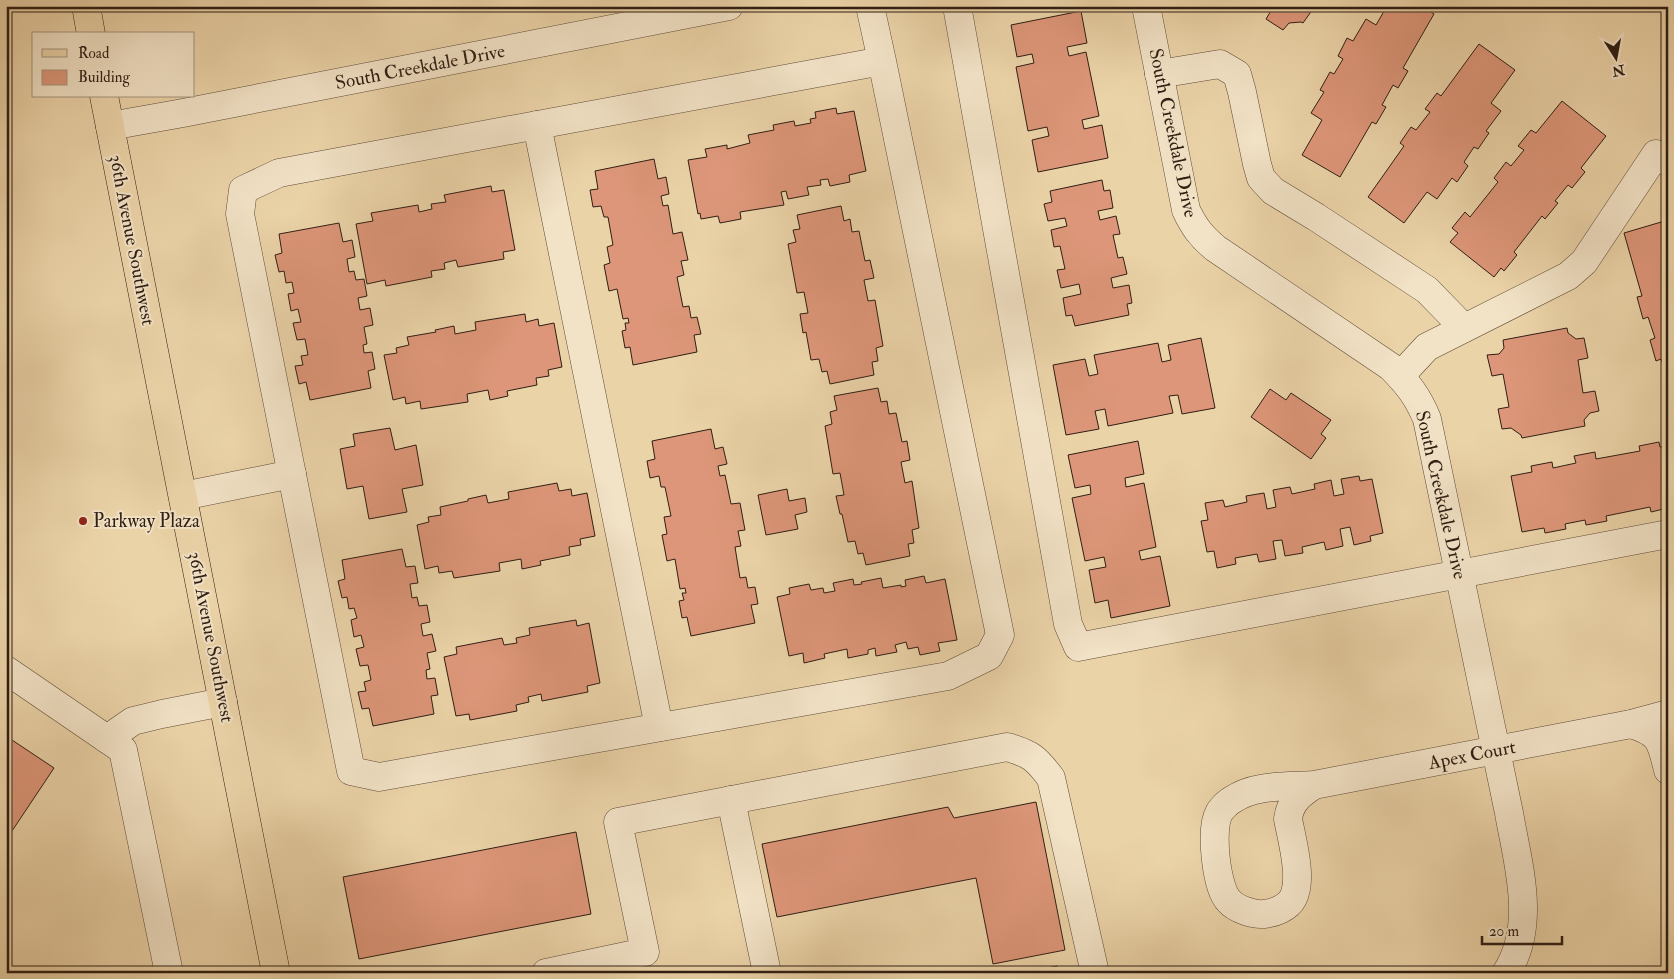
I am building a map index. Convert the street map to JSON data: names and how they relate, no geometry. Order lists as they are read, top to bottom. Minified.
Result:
{"streets":{"main road":["36th Avenue Southwest"],"street":["South Creekdale Drive","Apex Court"]},"crossings":[["South Creekdale Drive","36th Avenue Southwest"],["South Creekdale Drive","Apex Court"]],"places":["Parkway Plaza"],"legend":["Road","Building"],"scale_bar":"20 m","north":"bottom"}
